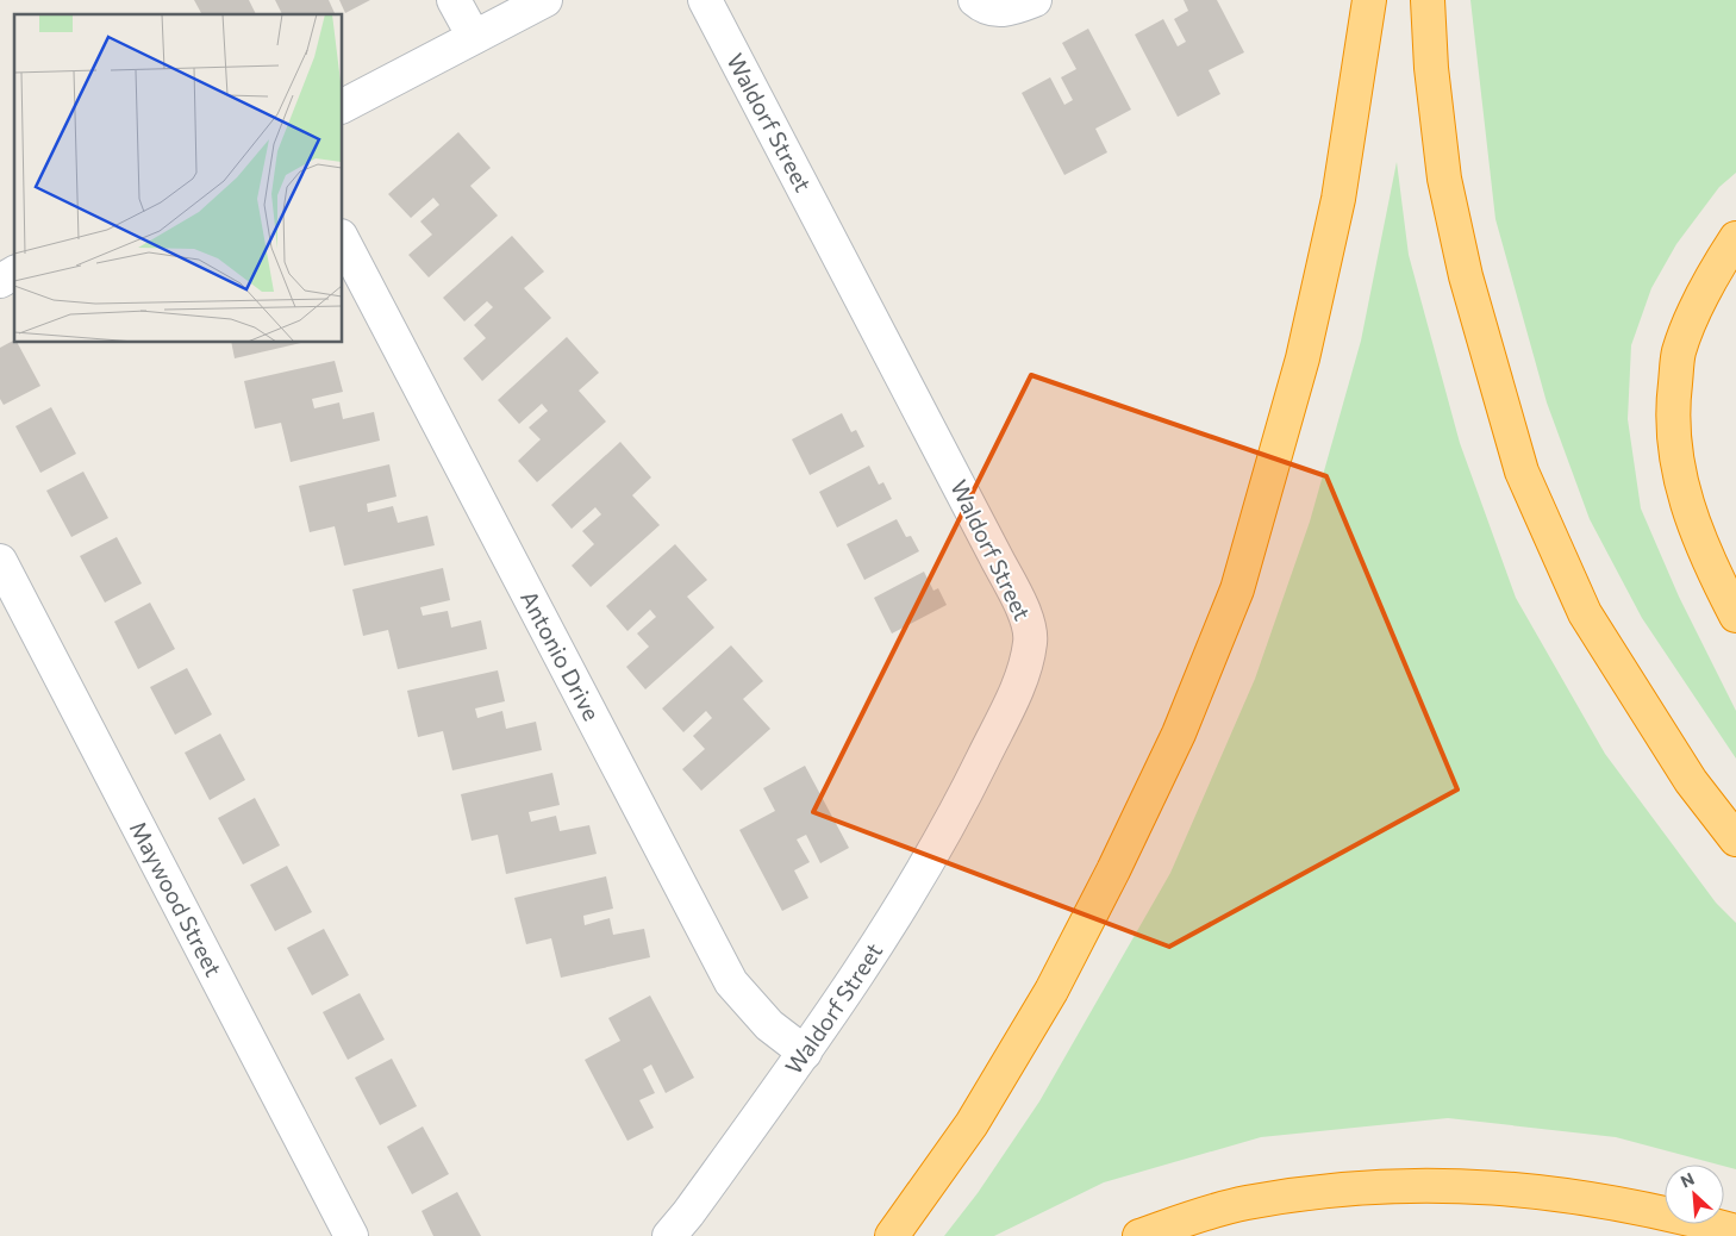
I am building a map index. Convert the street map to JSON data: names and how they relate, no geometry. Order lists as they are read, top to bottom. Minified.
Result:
{"streets":{"street":["Waldorf Street","Antonio Drive","Maywood Street"]},"crossings":[["Waldorf Street","Antonio Drive"]],"north":"top left"}
